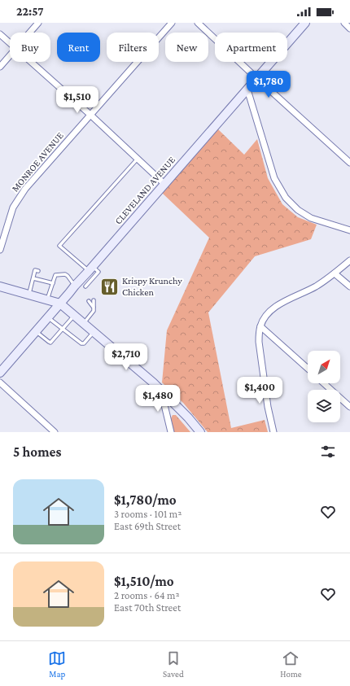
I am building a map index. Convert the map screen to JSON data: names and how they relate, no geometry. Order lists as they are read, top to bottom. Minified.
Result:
{"streets":{"main road":["CLEVELAND AVENUE"],"street":["MONROE AVENUE"]},"places":{"restaurant":["Krispy Krunchy Chicken"]},"north":"top right","page":{"status":"22:57","chip":["Buy","Rent","Filters","New","Apartment"],"price":["$1,780","$1,510","$2,710","$1,400","$1,480"],"heading":"5 homes","list":[{"name":"$1,780/mo","note":"3 rooms · 101 m² · East 69th Street"},{"name":"$1,510/mo","note":"2 rooms · 64 m² · East 70th Street"}],"tabs":["Map","Saved","Home"]}}
